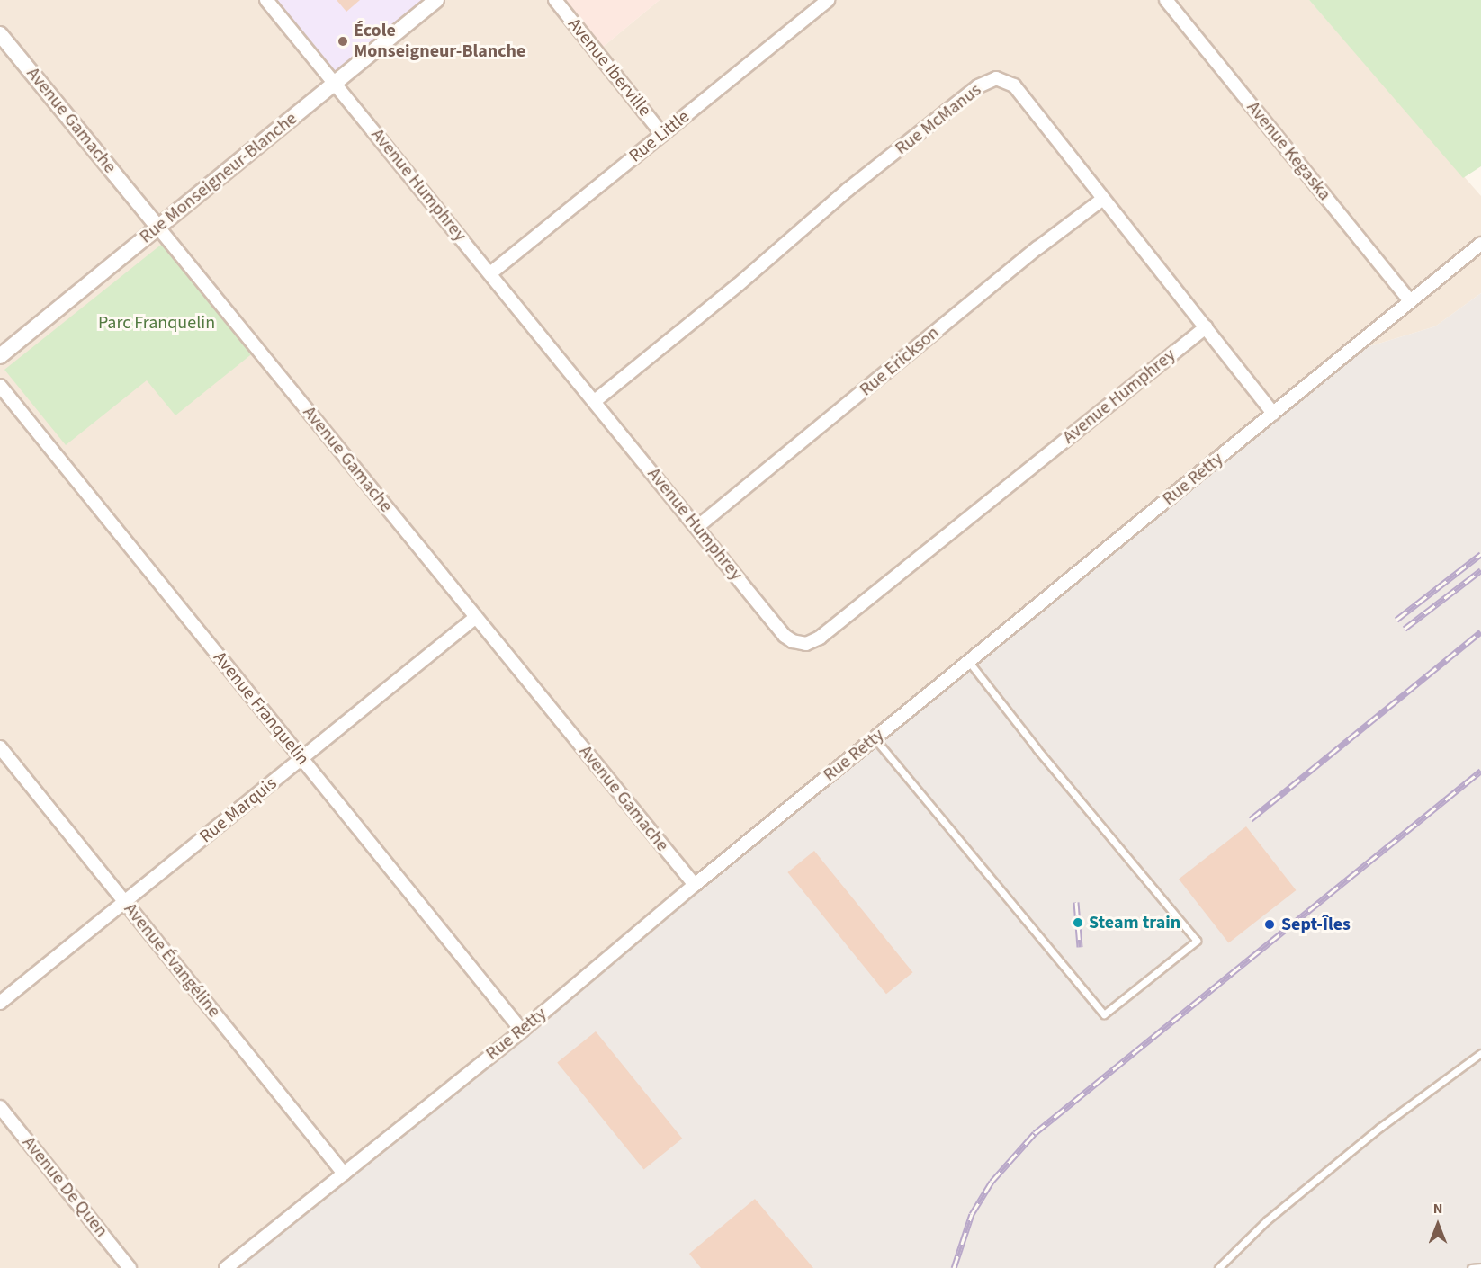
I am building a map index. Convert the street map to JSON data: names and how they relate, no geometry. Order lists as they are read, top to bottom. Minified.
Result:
{"streets":{"street":["Avenue Iberville","Rue McManus","Avenue Gamache","Rue Little","Avenue Kegaska","Rue Monseigneur-Blanche","Avenue Humphrey","Rue Erickson","Rue Retty","Avenue Franquelin","Rue Marquis","Avenue Évangéline","Avenue De Quen"]},"crossings":[["Avenue Iberville","Rue Little"],["Rue McManus","Avenue Humphrey"],["Rue McManus","Rue Erickson"],["Rue McManus","Rue Retty"],["Avenue Gamache","Rue Monseigneur-Blanche"],["Avenue Gamache","Rue Retty"],["Avenue Gamache","Rue Marquis"],["Rue Little","Avenue Humphrey"],["Avenue Kegaska","Rue Retty"],["Rue Monseigneur-Blanche","Avenue Humphrey"],["Avenue Humphrey","Rue Erickson"],["Rue Retty","Avenue Franquelin"],["Rue Retty","Avenue Évangéline"],["Avenue Franquelin","Rue Marquis"],["Rue Marquis","Avenue Évangéline"]],"parks":["Parc Franquelin"],"places":["École Monseigneur-Blanche","Steam train","Sept-Îles"],"north":"top"}
